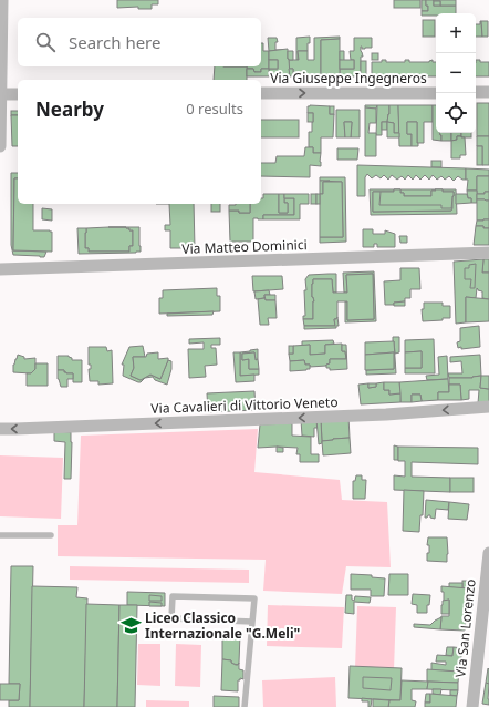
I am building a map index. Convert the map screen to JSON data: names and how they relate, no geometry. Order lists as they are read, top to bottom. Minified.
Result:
{"streets":{"street":["Via Giuseppe Ingegneros","Via Matteo Dominici","Via Cavalieri di Vittorio Veneto","Via San Lorenzo"]},"one_way":["Via Giuseppe Ingegneros","Via Cavalieri di Vittorio Veneto"],"places":{"school or university":["Liceo Classico Internazionale \"G.Meli\""]},"page":{"map_buttons":["+","−"],"search":"Search here","heading":["Nearby","0 results"]}}
